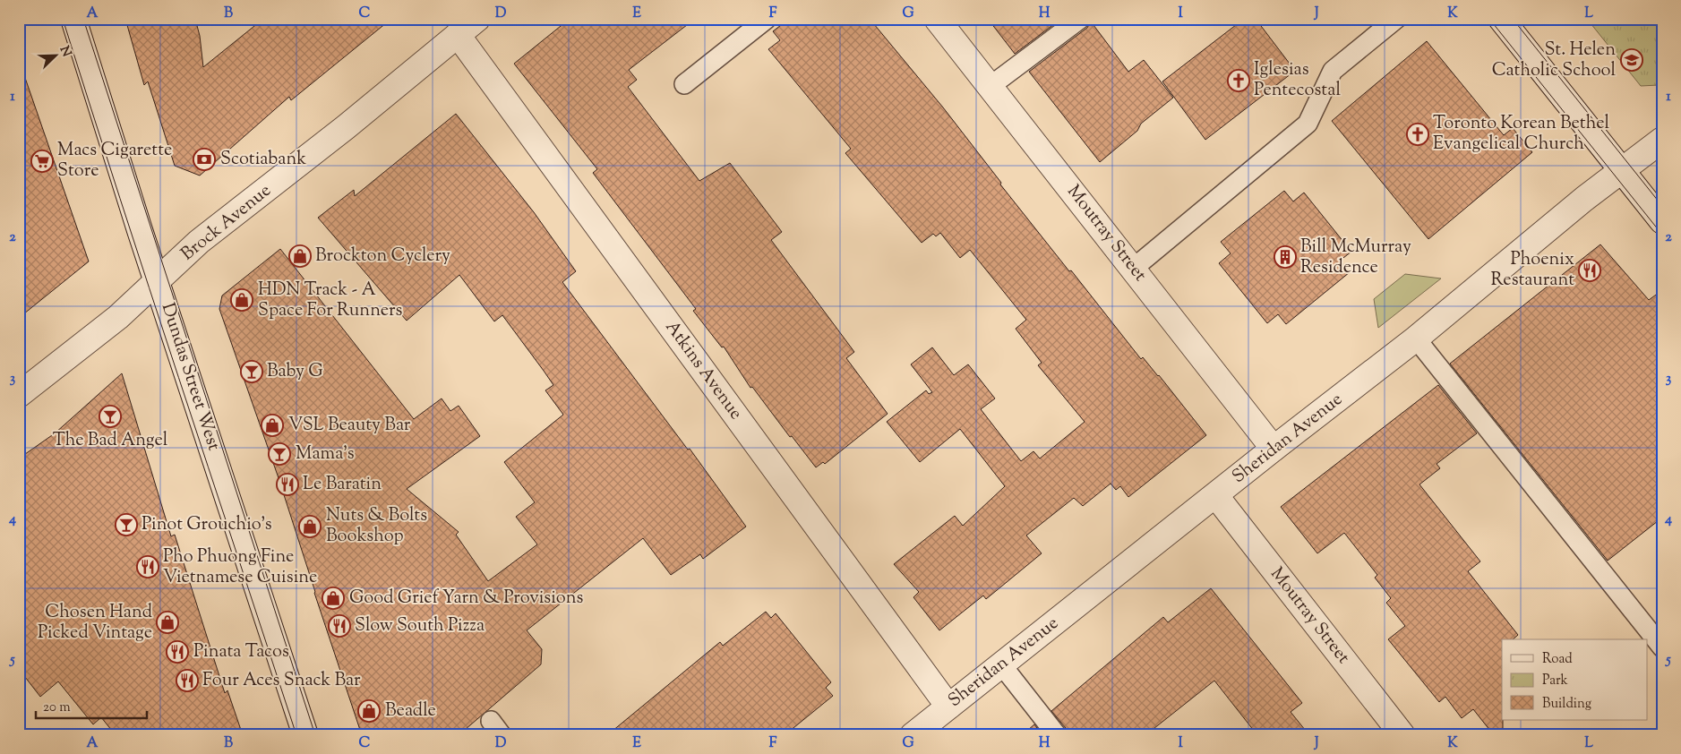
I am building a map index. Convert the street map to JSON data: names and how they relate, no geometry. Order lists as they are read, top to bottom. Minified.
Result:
{"streets":{"street":["Brock Avenue","Moutray Street","Atkins Avenue","Dundas Street West","Sheridan Avenue"]},"crossings":[["Brock Avenue","Atkins Avenue"],["Brock Avenue","Dundas Street West"],["Moutray Street","Sheridan Avenue"],["Atkins Avenue","Sheridan Avenue"]],"places":{"school or university":["St. Helen Catholic School"],"church":["Iglesias Pentecostal","Toronto Korean Bethel Evangelical Church"],"bank":["Scotiabank"],"supermarket":["Macs Cigarette Store"],"shop":["Brockton Cyclery","HDN Track - A Space For Runners","VSL Beauty Bar","Nuts & Bolts Bookshop","Good Grief Yarn & Provisions","Chosen Hand Picked Vintage","Beadle"],"building":["Bill McMurray Residence"],"restaurant":["Phoenix Restaurant","Le Baratin","Pho Phuong Fine Vietnamese Cuisine","Slow South Pizza","Pinata Tacos","Four Aces Snack Bar"],"bar":["Baby G","The Bad Angel","Mama’s","Pinot Grouchio's"]},"legend":["Road","Park","Building"],"scale_bar":"20 m","north":"top right","grid":{"columns":["A","B","C","D","E","F","G","H","I","J","K","L"],"rows":["1","2","3","4","5"]}}
